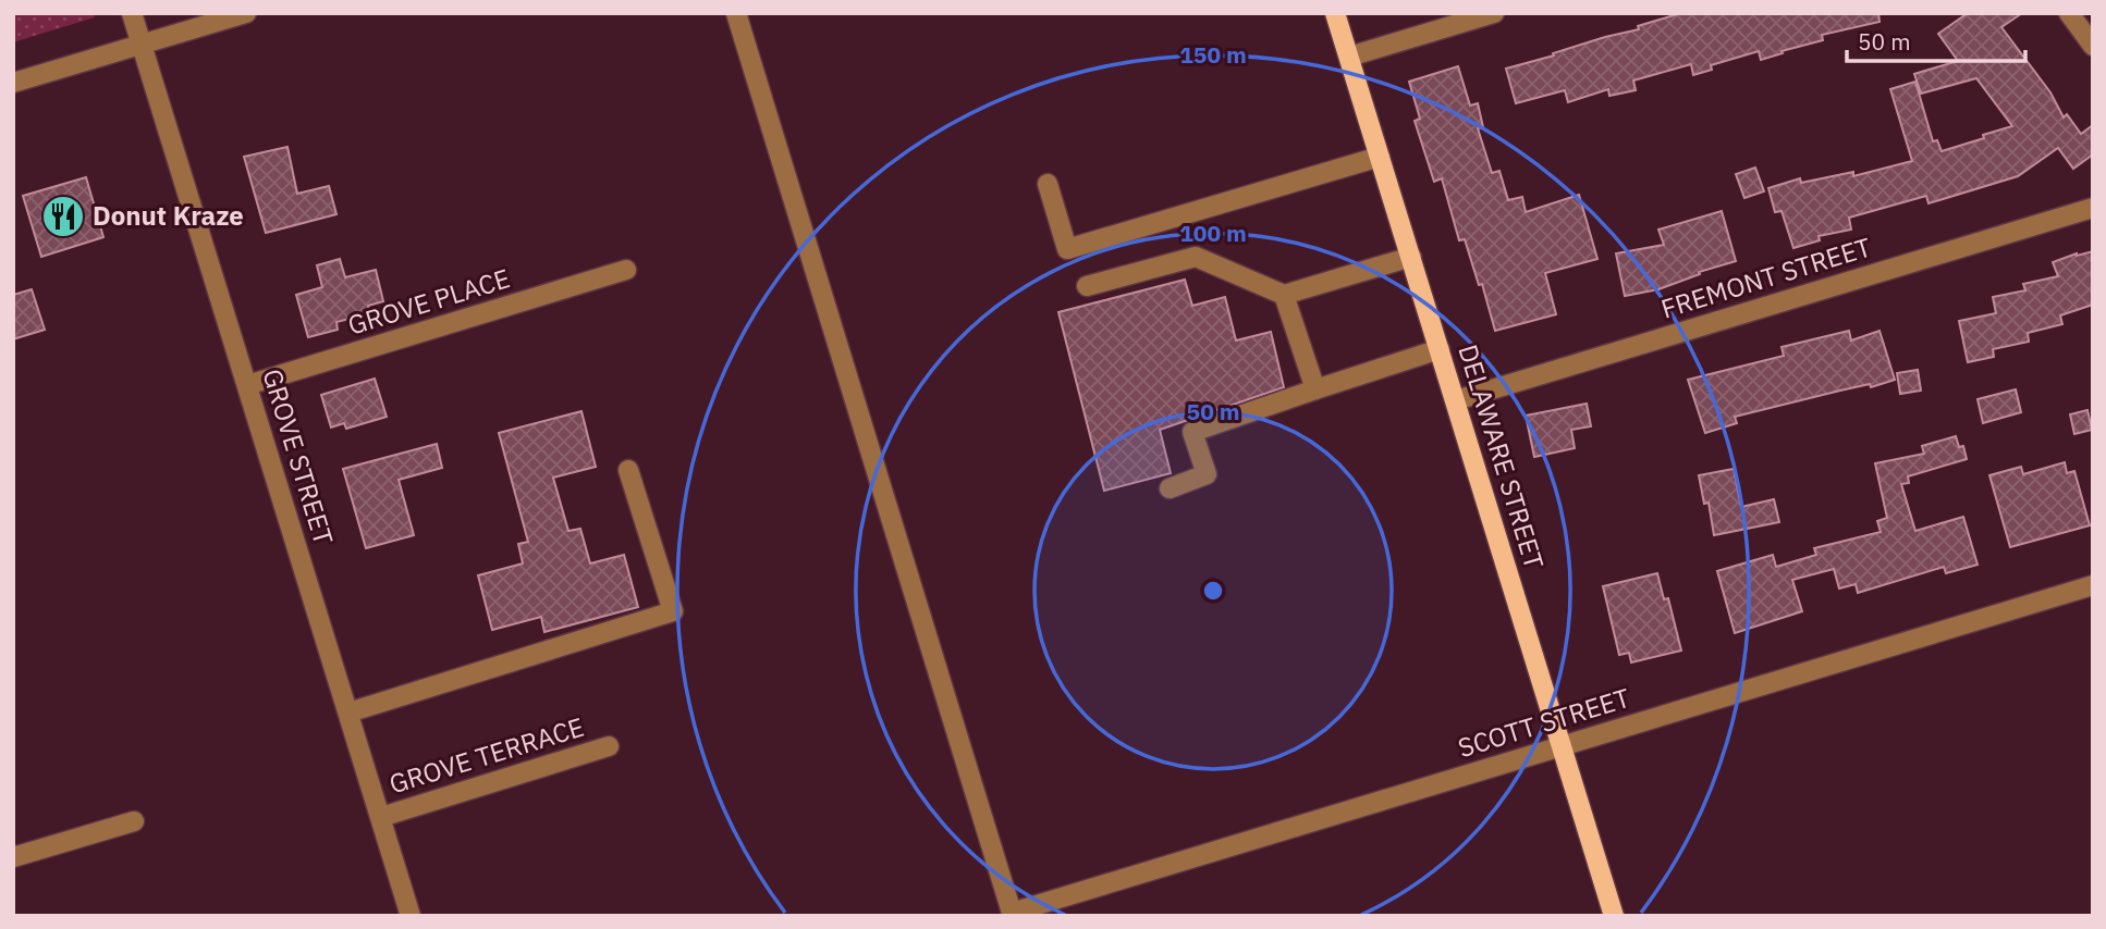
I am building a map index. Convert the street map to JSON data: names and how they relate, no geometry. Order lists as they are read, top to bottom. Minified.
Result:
{"streets":{"main road":["DELAWARE STREET"],"street":["FREMONT STREET","GROVE PLACE","GROVE STREET","SCOTT STREET","GROVE TERRACE"]},"crossings":[["FREMONT STREET","DELAWARE STREET"],["GROVE PLACE","GROVE STREET"],["GROVE STREET","GROVE TERRACE"],["DELAWARE STREET","SCOTT STREET"]],"places":{"restaurant":["Donut Kraze"]},"scale_bar":"50 m","rings":["150 m","100 m","50 m"]}
